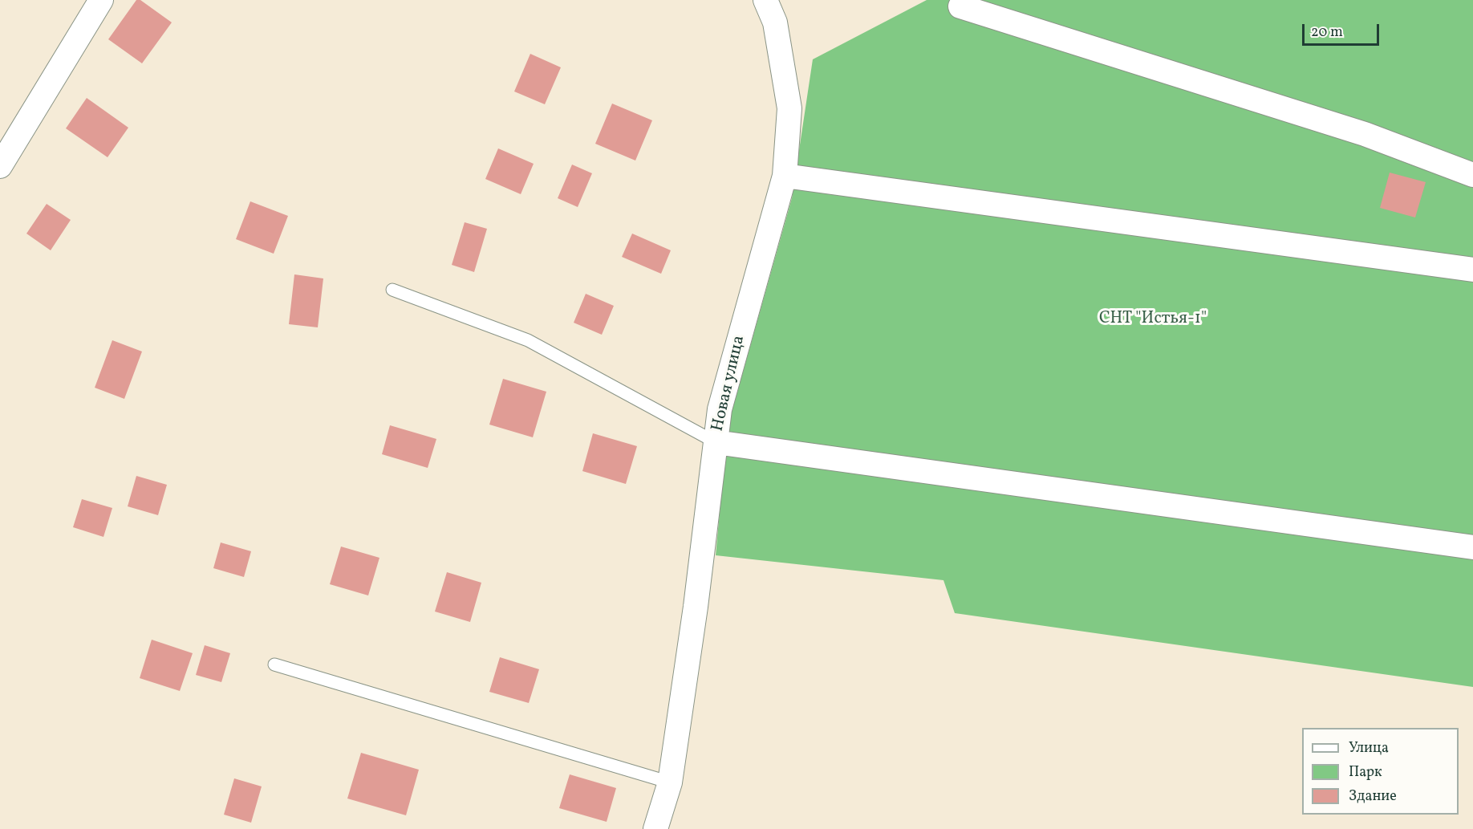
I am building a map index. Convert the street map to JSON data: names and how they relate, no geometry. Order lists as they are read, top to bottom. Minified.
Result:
{"streets":{"street":["Новая улица"]},"parks":["СНТ \"Истья-1\""],"legend":["Улица","Парк","Здание"],"scale_bar":"20 m"}
